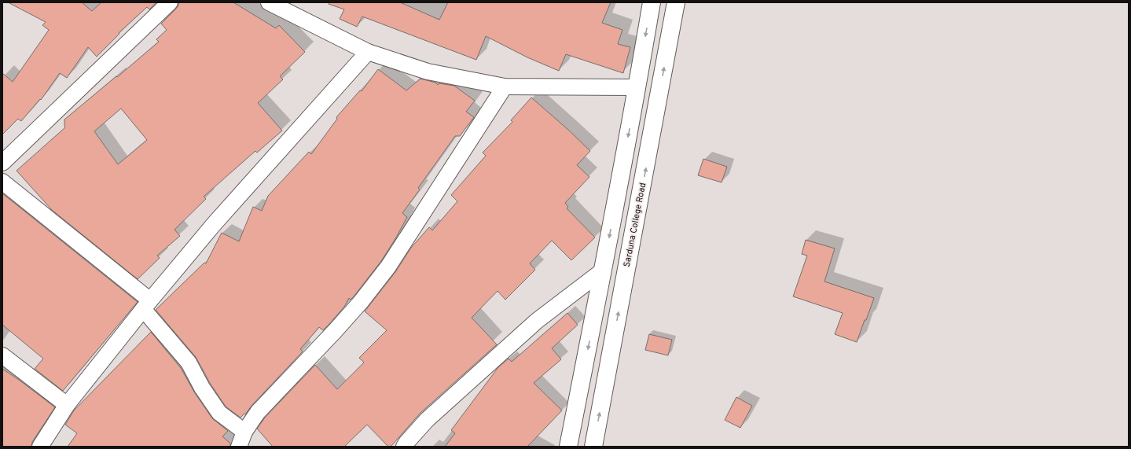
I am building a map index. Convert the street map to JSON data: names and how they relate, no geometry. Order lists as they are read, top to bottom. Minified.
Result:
{"streets":{"street":["Sarduna College Road"]}}
